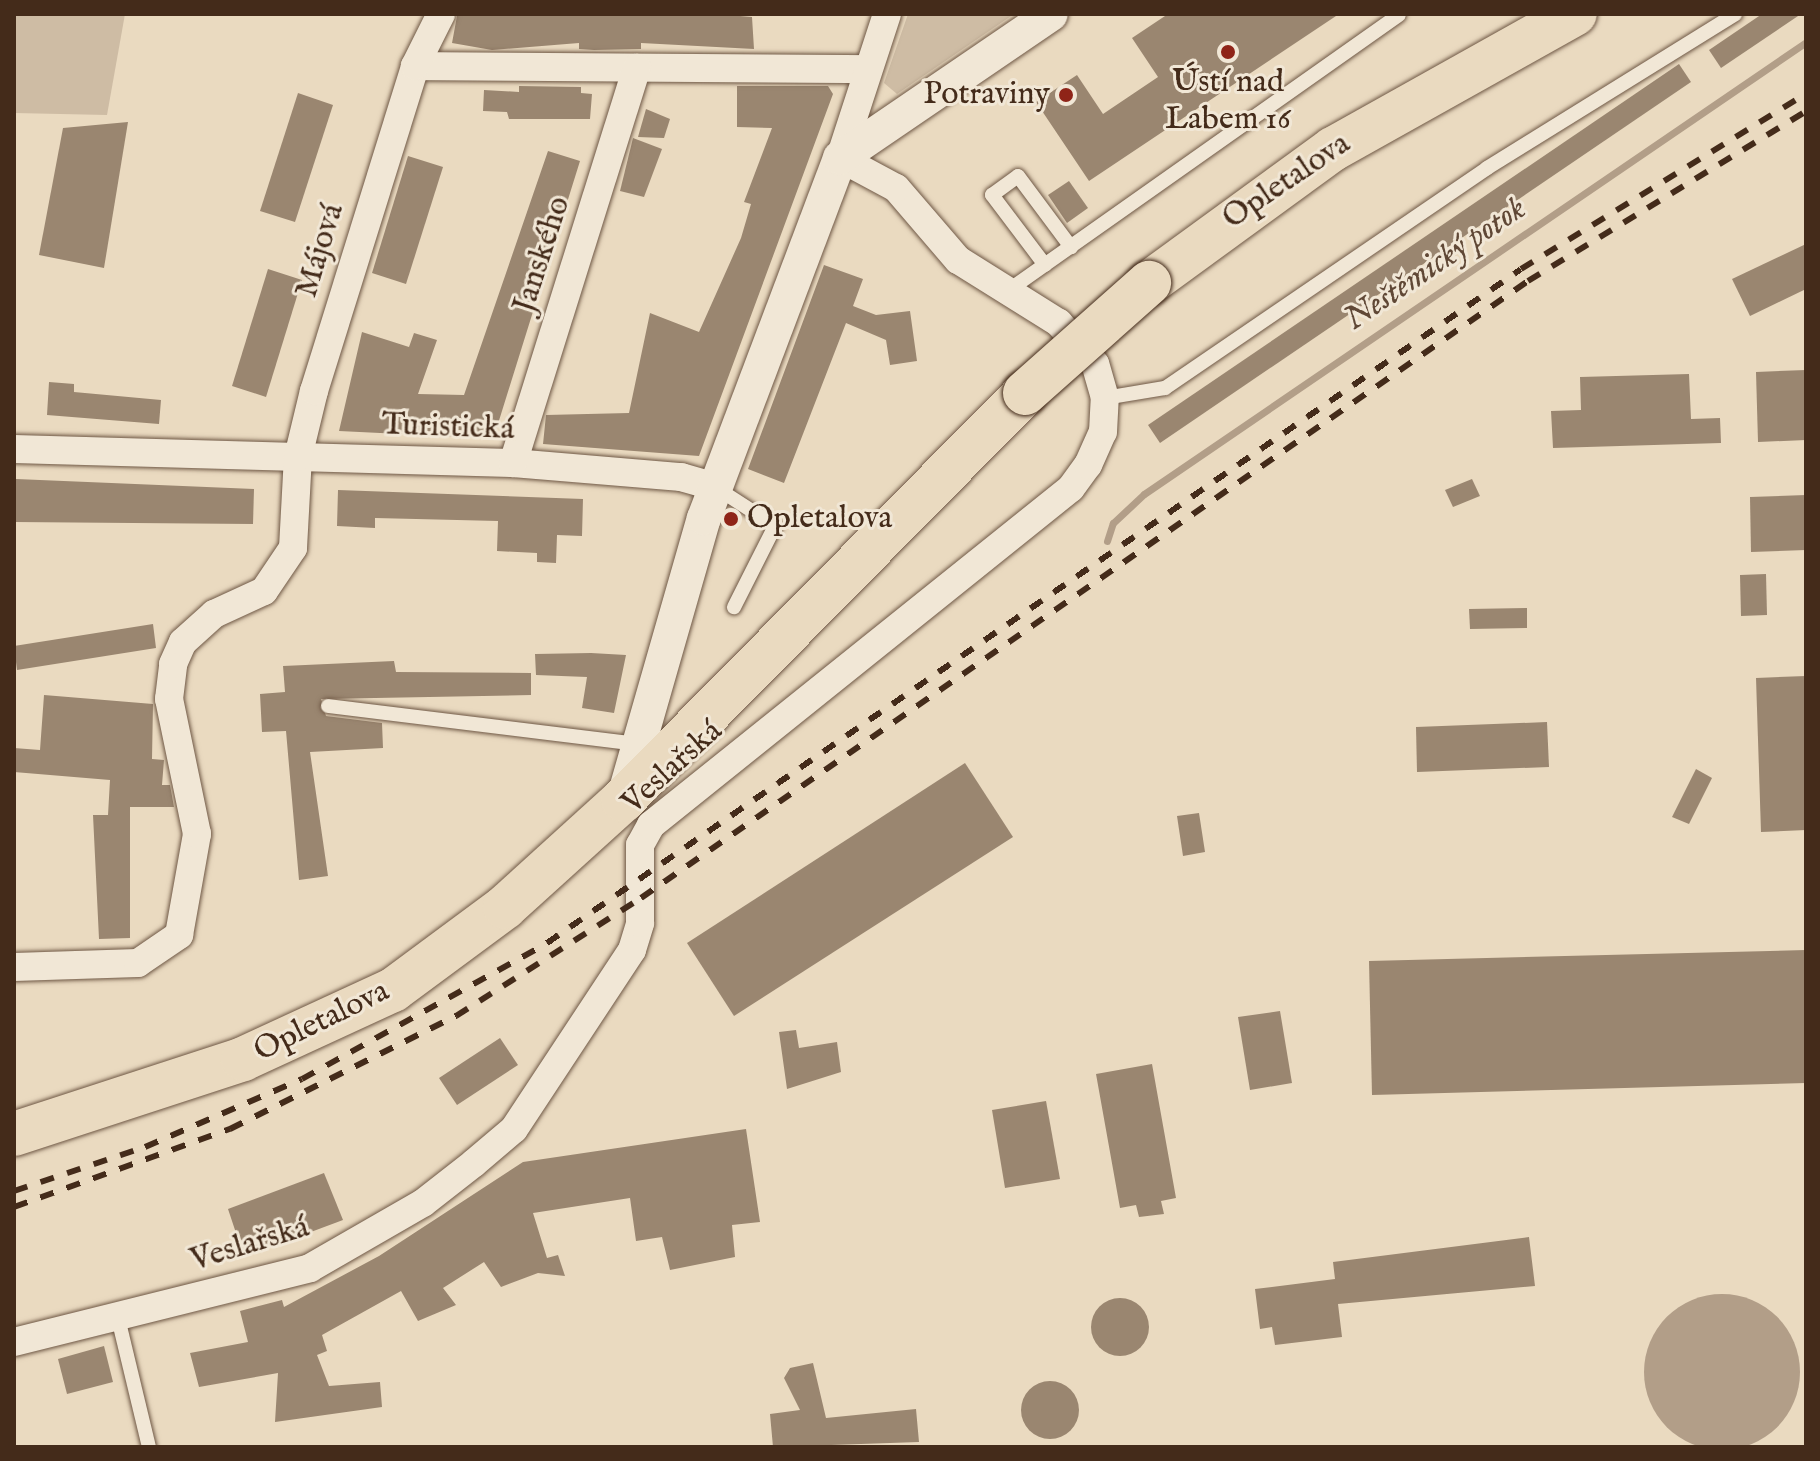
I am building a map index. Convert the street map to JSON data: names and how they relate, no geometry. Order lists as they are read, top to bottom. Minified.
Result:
{"streets":{"main road":["Opletalova"],"street":["Májová","Janského","Turistická","Veslařská"]},"crossings":[["Májová","Turistická"],["Janského","Turistická"]],"water":["Neštěmický potok"],"places":["Ústí nad Labem 16","Potraviny","Opletalova"]}
